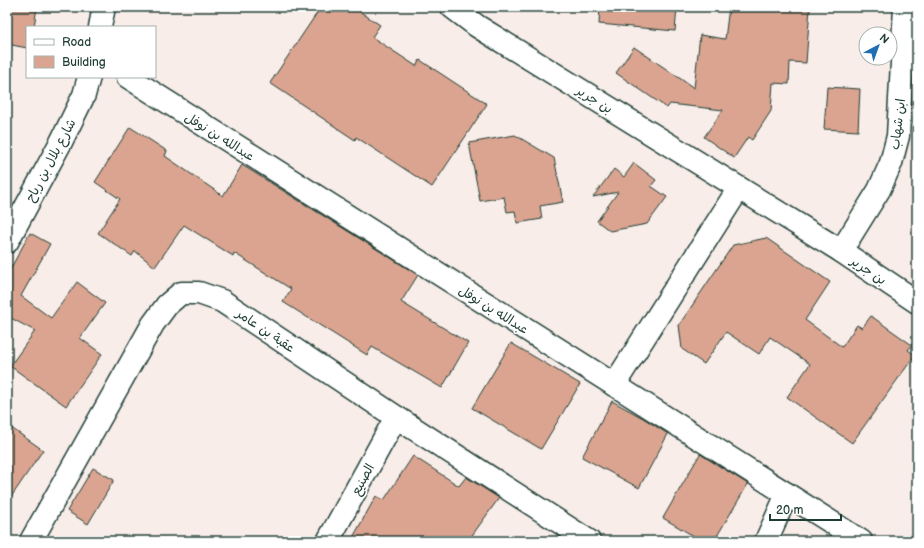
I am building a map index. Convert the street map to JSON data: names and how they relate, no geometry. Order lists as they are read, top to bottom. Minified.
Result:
{"streets":{"street":["بن جرير","ابن شهاب","عبدالله بن نوفل","شارع بلال بن رباح","عقبة بن عامر","الصنيع"]},"crossings":[["بن جرير","ابن شهاب"],["عقبة بن عامر","الصنيع"]],"legend":["Road","Building"],"scale_bar":"20 m","north":"top right"}
